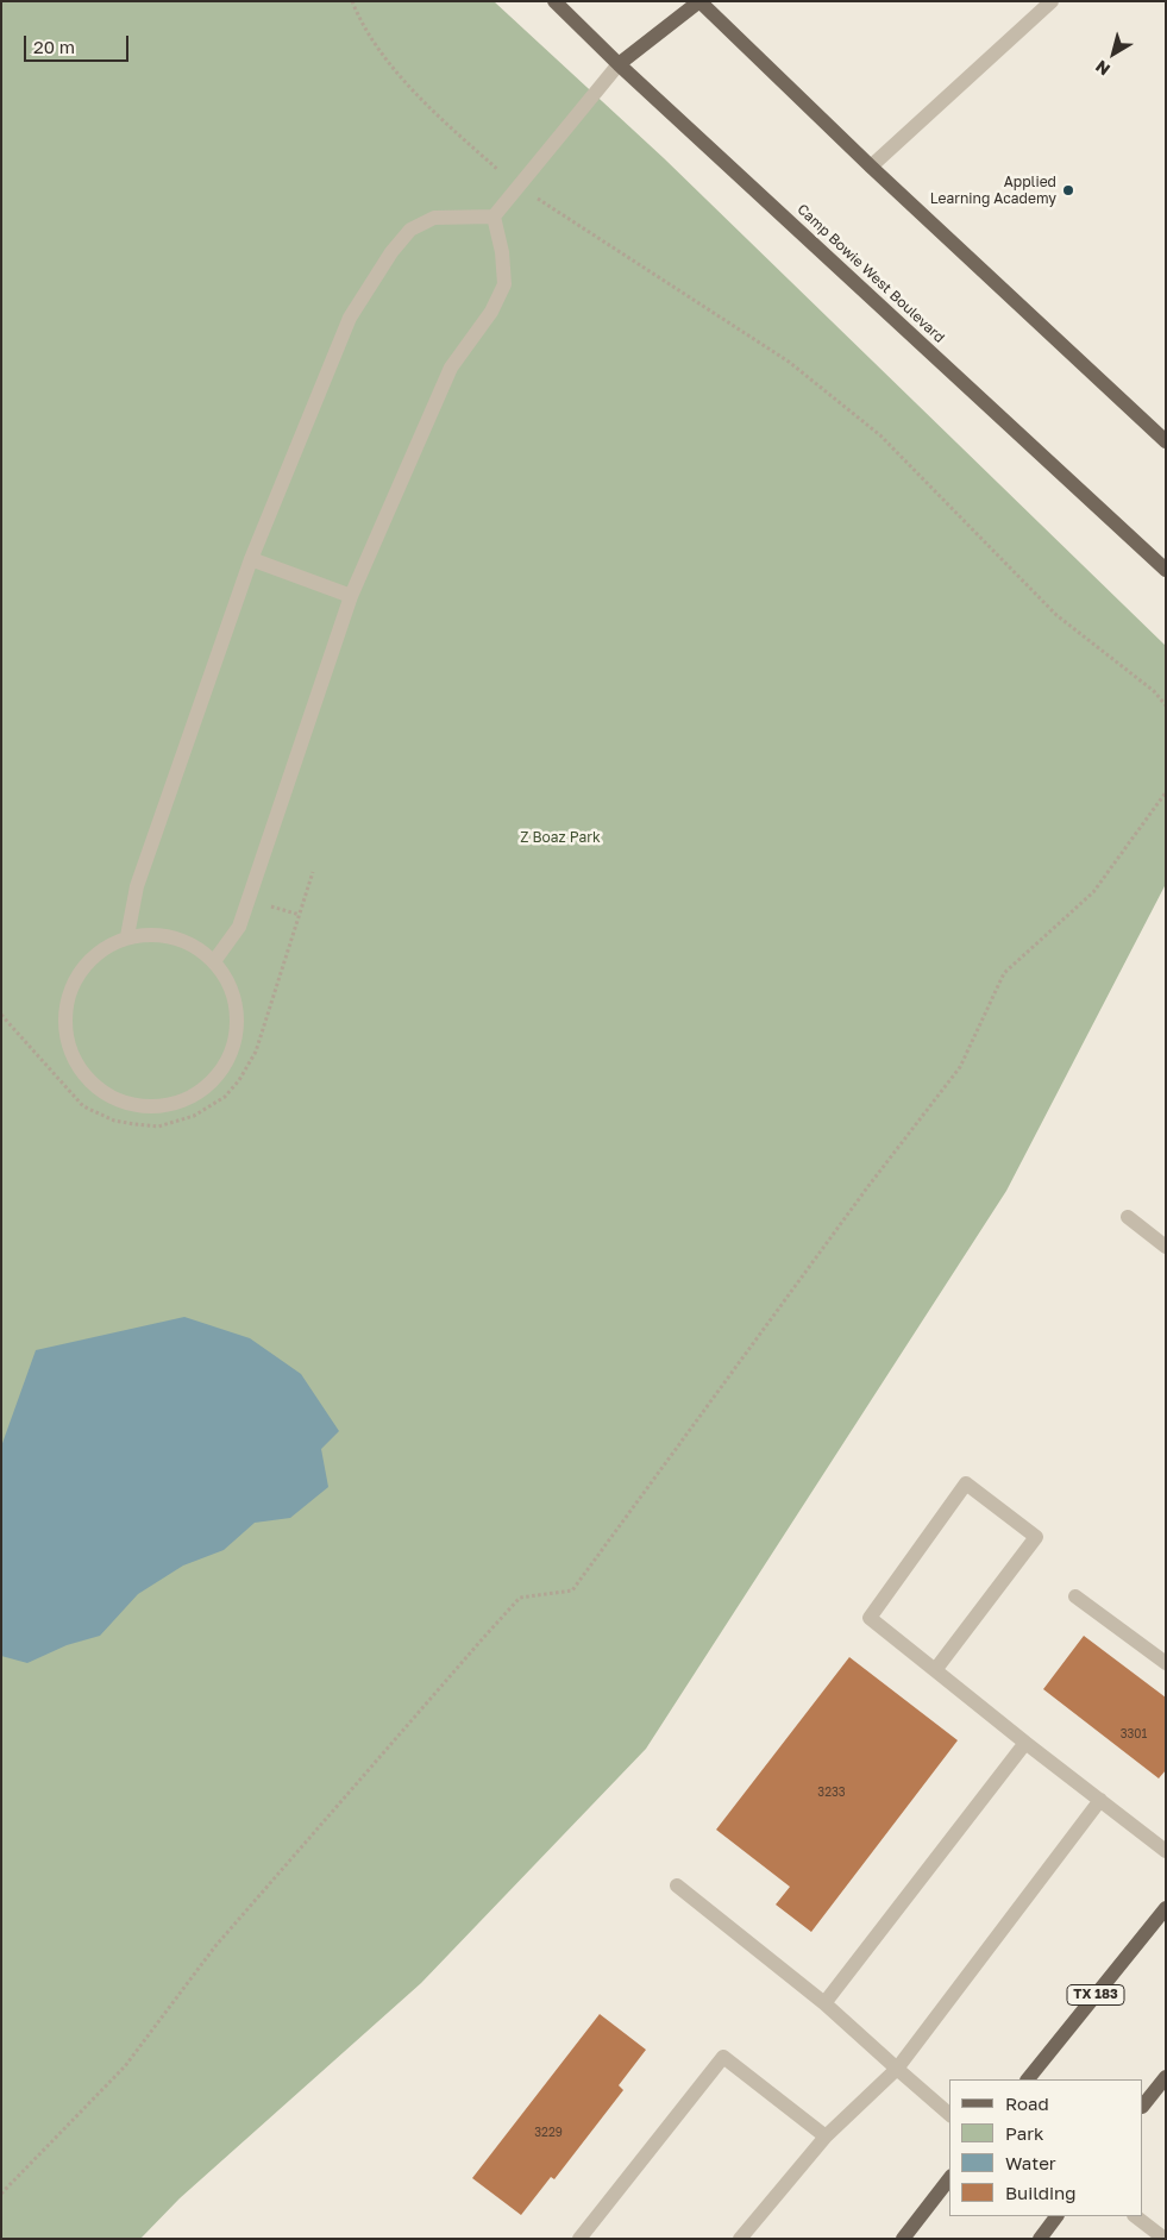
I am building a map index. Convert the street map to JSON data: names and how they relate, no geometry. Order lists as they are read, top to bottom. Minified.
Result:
{"streets":{"main road":["Camp Bowie West Boulevard","TX 183"]},"parks":["Z Boaz Park"],"places":["Applied Learning Academy"],"house_numbers":["3301","3233","3229"],"legend":["Road","Park","Water","Building"],"scale_bar":"20 m","north":"bottom left"}
